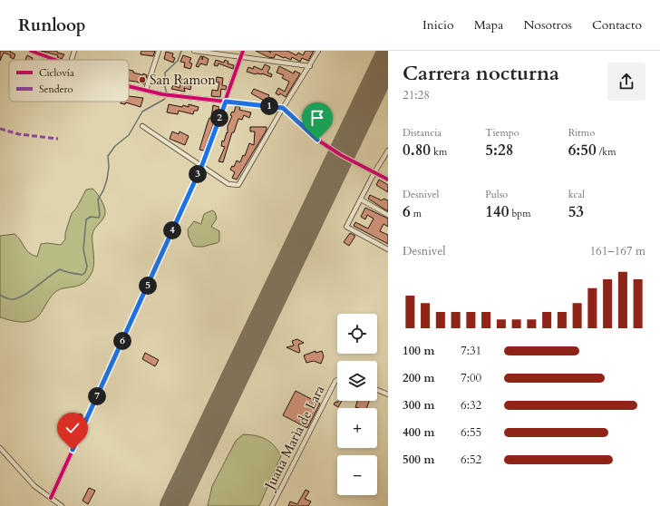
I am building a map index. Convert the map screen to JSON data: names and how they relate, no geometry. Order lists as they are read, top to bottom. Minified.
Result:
{"streets":{"street":["Juana Marìa de Lara"]},"places":["San Ramon"],"legend":["Ciclovía","Sendero"],"page":{"header":"Runloop","nav":["Inicio","Mapa","Nosotros","Contacto"],"heading":["Carrera nocturna","21:28"],"pins":["1","2","3","4","5","6","7"],"stats":[["Distancia","0.80 km"],["Tiempo","5:28"],["Ritmo","6:50 /km"],["Desnivel","6 m"],["Pulso","140 bpm"],["kcal","53"]],"chart":["Desnivel","161–167 m"],"map_buttons":["+","−"],"list":[{"name":"100 m","note":"7:31"},{"name":"200 m","note":"7:00"},{"name":"300 m","note":"6:32"},{"name":"400 m","note":"6:55"},{"name":"500 m","note":"6:52"}]}}
